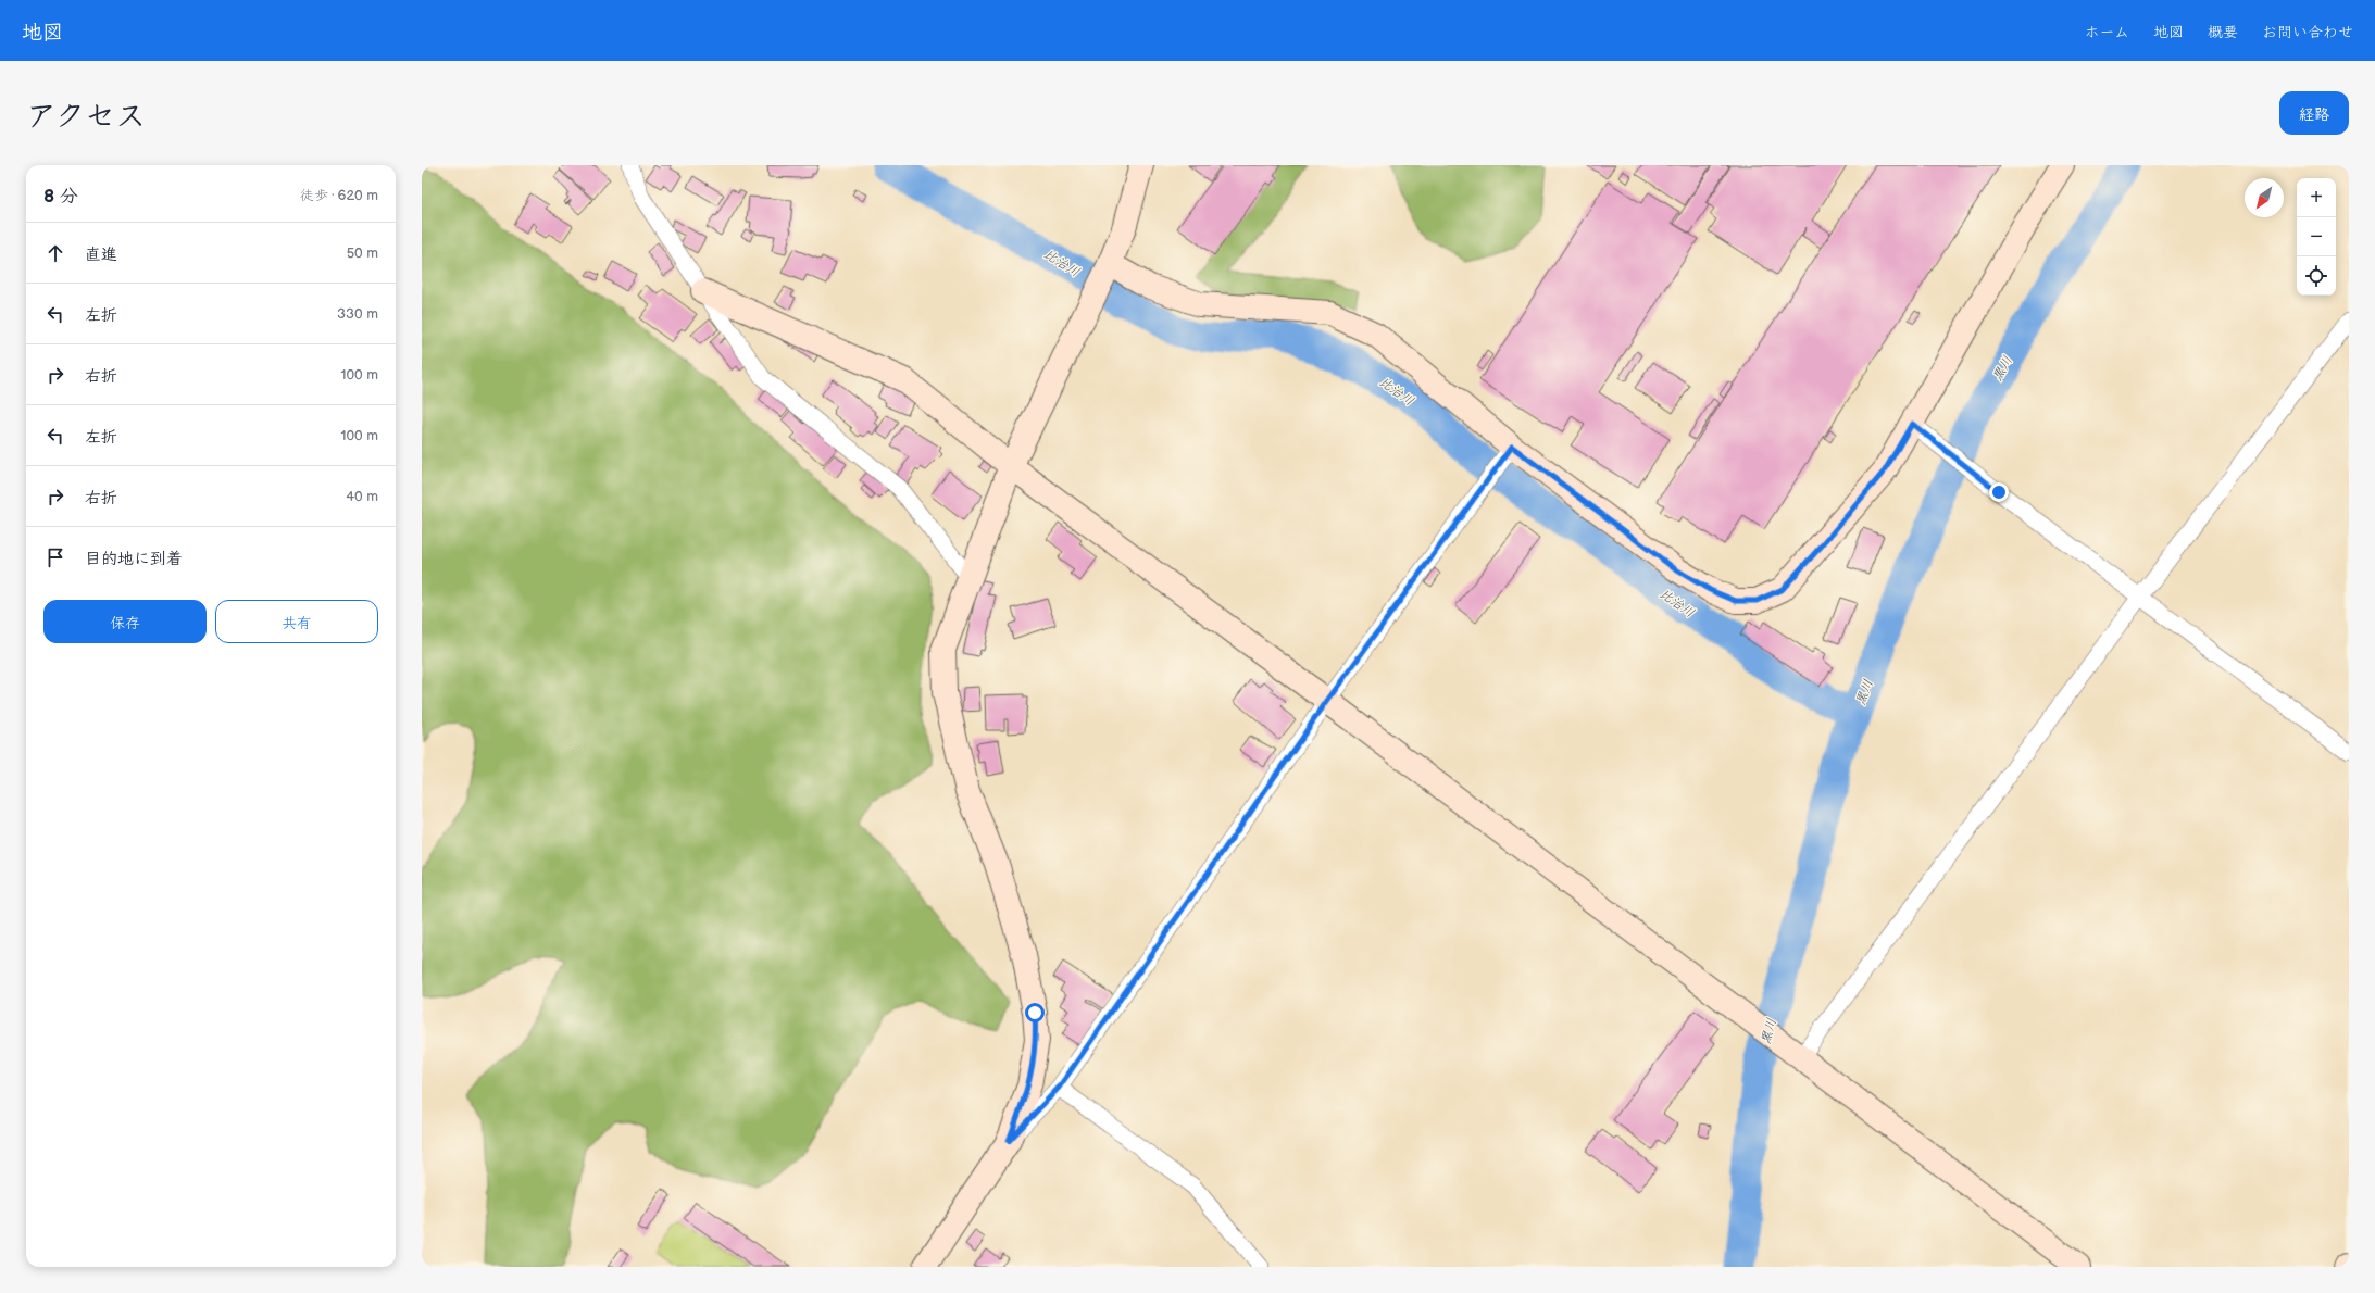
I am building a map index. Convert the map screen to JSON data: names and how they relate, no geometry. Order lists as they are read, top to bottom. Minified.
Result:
{"water":["比治川","黒川"],"north":"bottom left","page":{"header":"地図","nav":["ホーム","地図","概要","お問い合わせ"],"title":"アクセス","buttons":["経路",["保存","共有"]],"heading":["8 分","徒歩 · 620 m"],"map_buttons":["+","−"],"list":[["直進","50 m"],["左折","330 m"],["右折","100 m"],["左折","100 m"],["右折","40 m"],"目的地に到着"]}}
